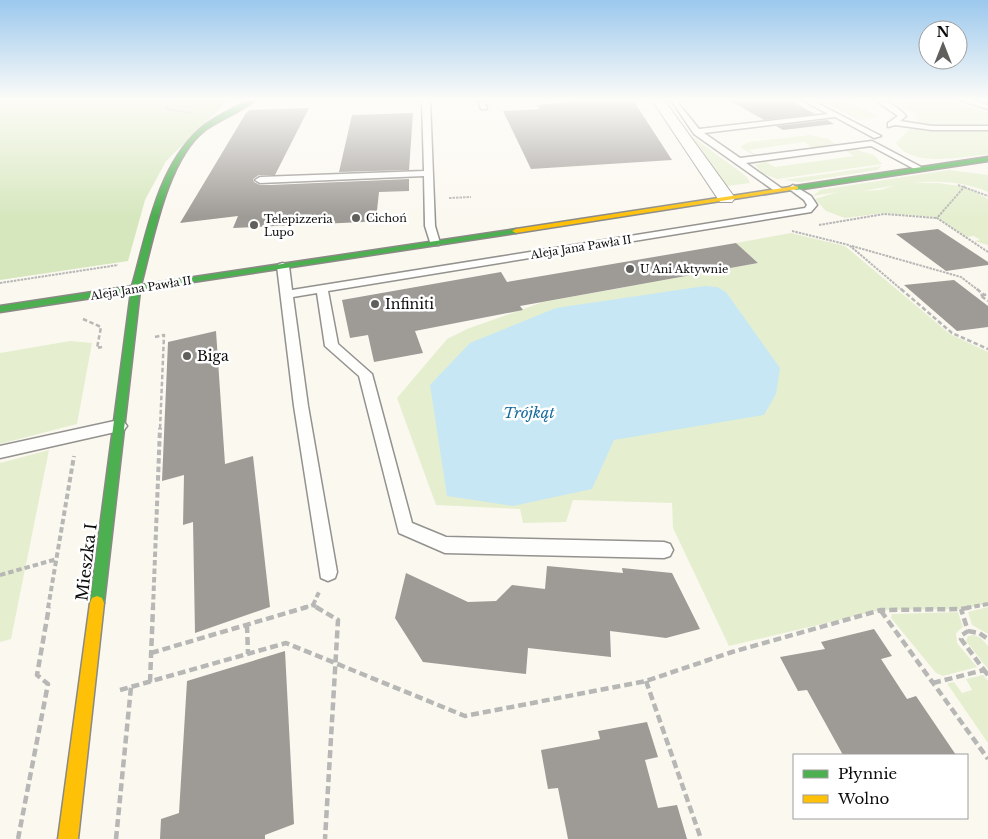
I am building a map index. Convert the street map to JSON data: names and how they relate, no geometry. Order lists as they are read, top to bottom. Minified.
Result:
{"streets":{"main road":["Aleja Jana Pawła II","Mieszka I"]},"crossings":[["Aleja Jana Pawła II","Mieszka I"]],"water":["Trójkąt"],"places":["Cichoń","Telepizzeria Lupo","U Ani Aktywnie","Infiniti","Biga"],"legend":["Płynnie","Wolno"],"north":"top"}
